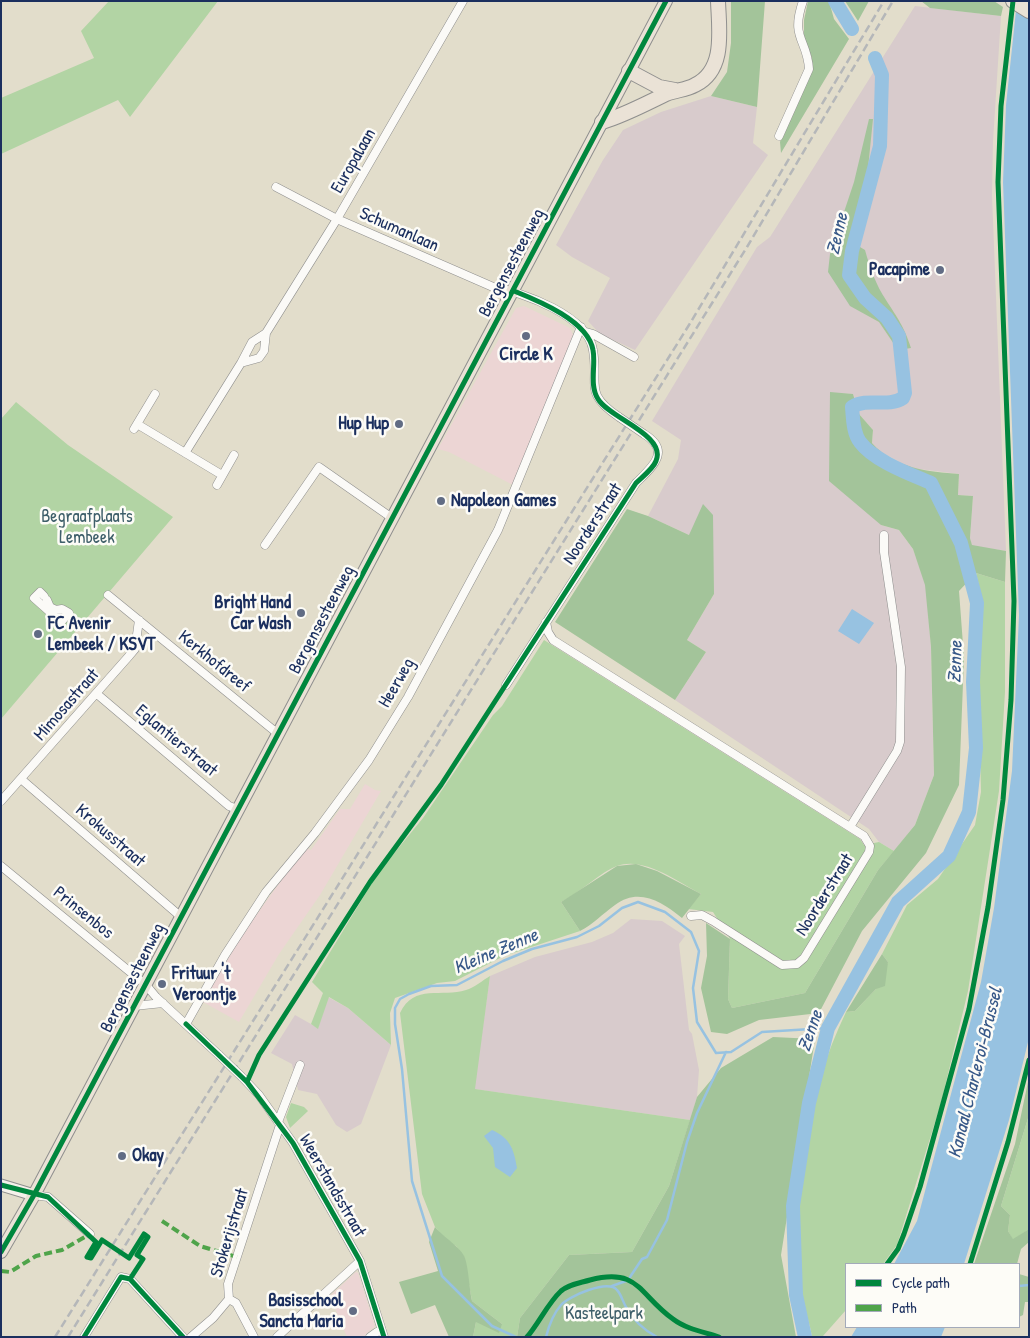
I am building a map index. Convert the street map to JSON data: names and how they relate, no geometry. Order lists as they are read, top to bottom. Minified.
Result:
{"streets":{"main road":["Bergensesteenweg"],"street":["Europalaan","Schumanlaan","Noorderstraat","Kerkhofdreef","Heerweg","Mimosastraat","Eglantierstraat","Krokusstraat","Prinsenbos","Weerstandsstraat","Stokerijstraat"]},"crossings":[["Europalaan","Schumanlaan"],["Schumanlaan","Bergensesteenweg"],["Bergensesteenweg","Kerkhofdreef"],["Bergensesteenweg","Eglantierstraat"],["Bergensesteenweg","Krokusstraat"],["Bergensesteenweg","Prinsenbos"],["Bergensesteenweg","Weerstandsstraat"],["Noorderstraat","Heerweg"],["Kerkhofdreef","Mimosastraat"],["Heerweg","Weerstandsstraat"],["Mimosastraat","Eglantierstraat"],["Mimosastraat","Krokusstraat"],["Prinsenbos","Weerstandsstraat"],["Weerstandsstraat","Stokerijstraat"]],"water":["Zenne","Kleine Zenne","Kanaal Charleroi-Brussel"],"parks":["Begraafplaats Lembeek","Kasteelpark"],"places":["Pacapime","Circle K","Hup Hup","Napoleon Games","Bright Hand Car Wash","FC Avenir Lembeek / KSVT","Frituur 't Veroontje","Okay","Basisschool Sancta Maria"],"legend":["Cycle path","Path"]}
